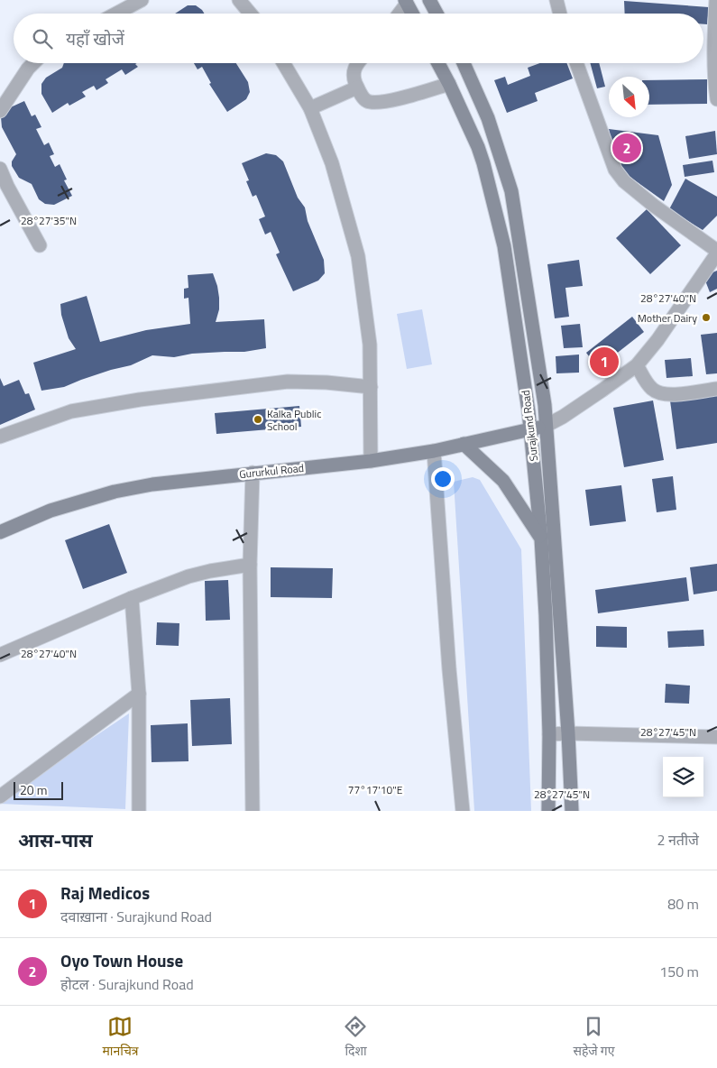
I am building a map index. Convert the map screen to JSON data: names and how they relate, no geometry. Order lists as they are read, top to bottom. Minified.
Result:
{"streets":{"main road":["Surajkund Road","Gururkul Road"]},"crossings":[["Surajkund Road","Gururkul Road"]],"places":["Mother Dairy","Kalka Public School"],"scale_bar":"20 m","north":"bottom right","page":{"search":"यहाँ खोजें","pins":["2","1"],"scale":"20 m","heading":["आस-पास","2 नतीजे"],"list":[{"mark":"1","name":"Raj Medicos","note":"दवाख़ाना · Surajkund Road","value":"80 m"},{"mark":"2","name":"Oyo Town House","note":"होटल · Surajkund Road","value":"150 m"}],"nav":["मानचित्र","दिशा","सहेजे गए"]},"coordinates":["28°27'35\"N","28°27'40\"N","28°27'45\"N","77°17'10\"E"]}
